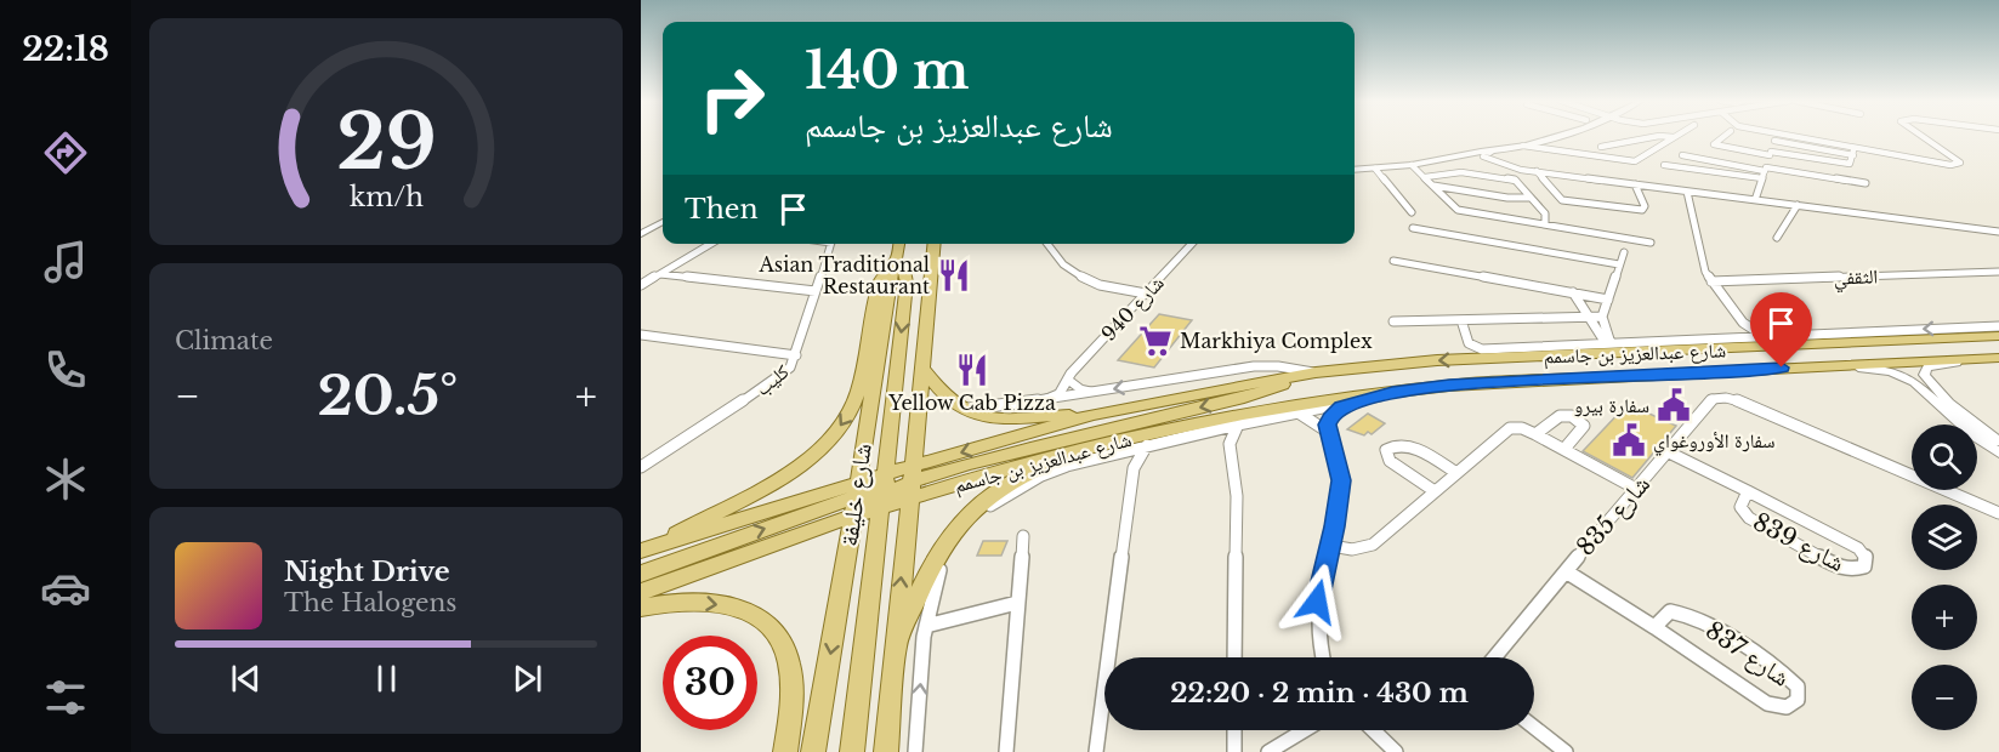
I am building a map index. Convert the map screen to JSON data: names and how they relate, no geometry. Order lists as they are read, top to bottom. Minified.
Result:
{"streets":{"main road":["شارع عبدالعزيز بن جاسمم","شارع خليفة"],"street":["الثقفي","شارع 940","كليب","شارع 835","شارع 839","شارع 837"]},"crossings":[["شارع 940","شارع عبدالعزيز بن جاسمم"],["شارع 835","شارع 839"],["شارع 835","شارع 837"]],"places":{"restaurant":["Asian Traditional Restaurant","Yellow Cab Pizza"],"supermarket":["Markhiya Complex"],"public building":["سفارة بيرو","سفارة الأوروغواي"]},"page":{"tabs":"22:18","turn":["140 m","شارع عبدالعزيز بن جاسمم"],"then":"Then","tile":"Climate","heat":["−","20.5°","+"],"map_buttons":["+","−"],"song":["Night Drive","The Halogens"],"limit":"30","trip":"22:20 · 2 min · 430 m","gauge":["29","km/h"]}}
